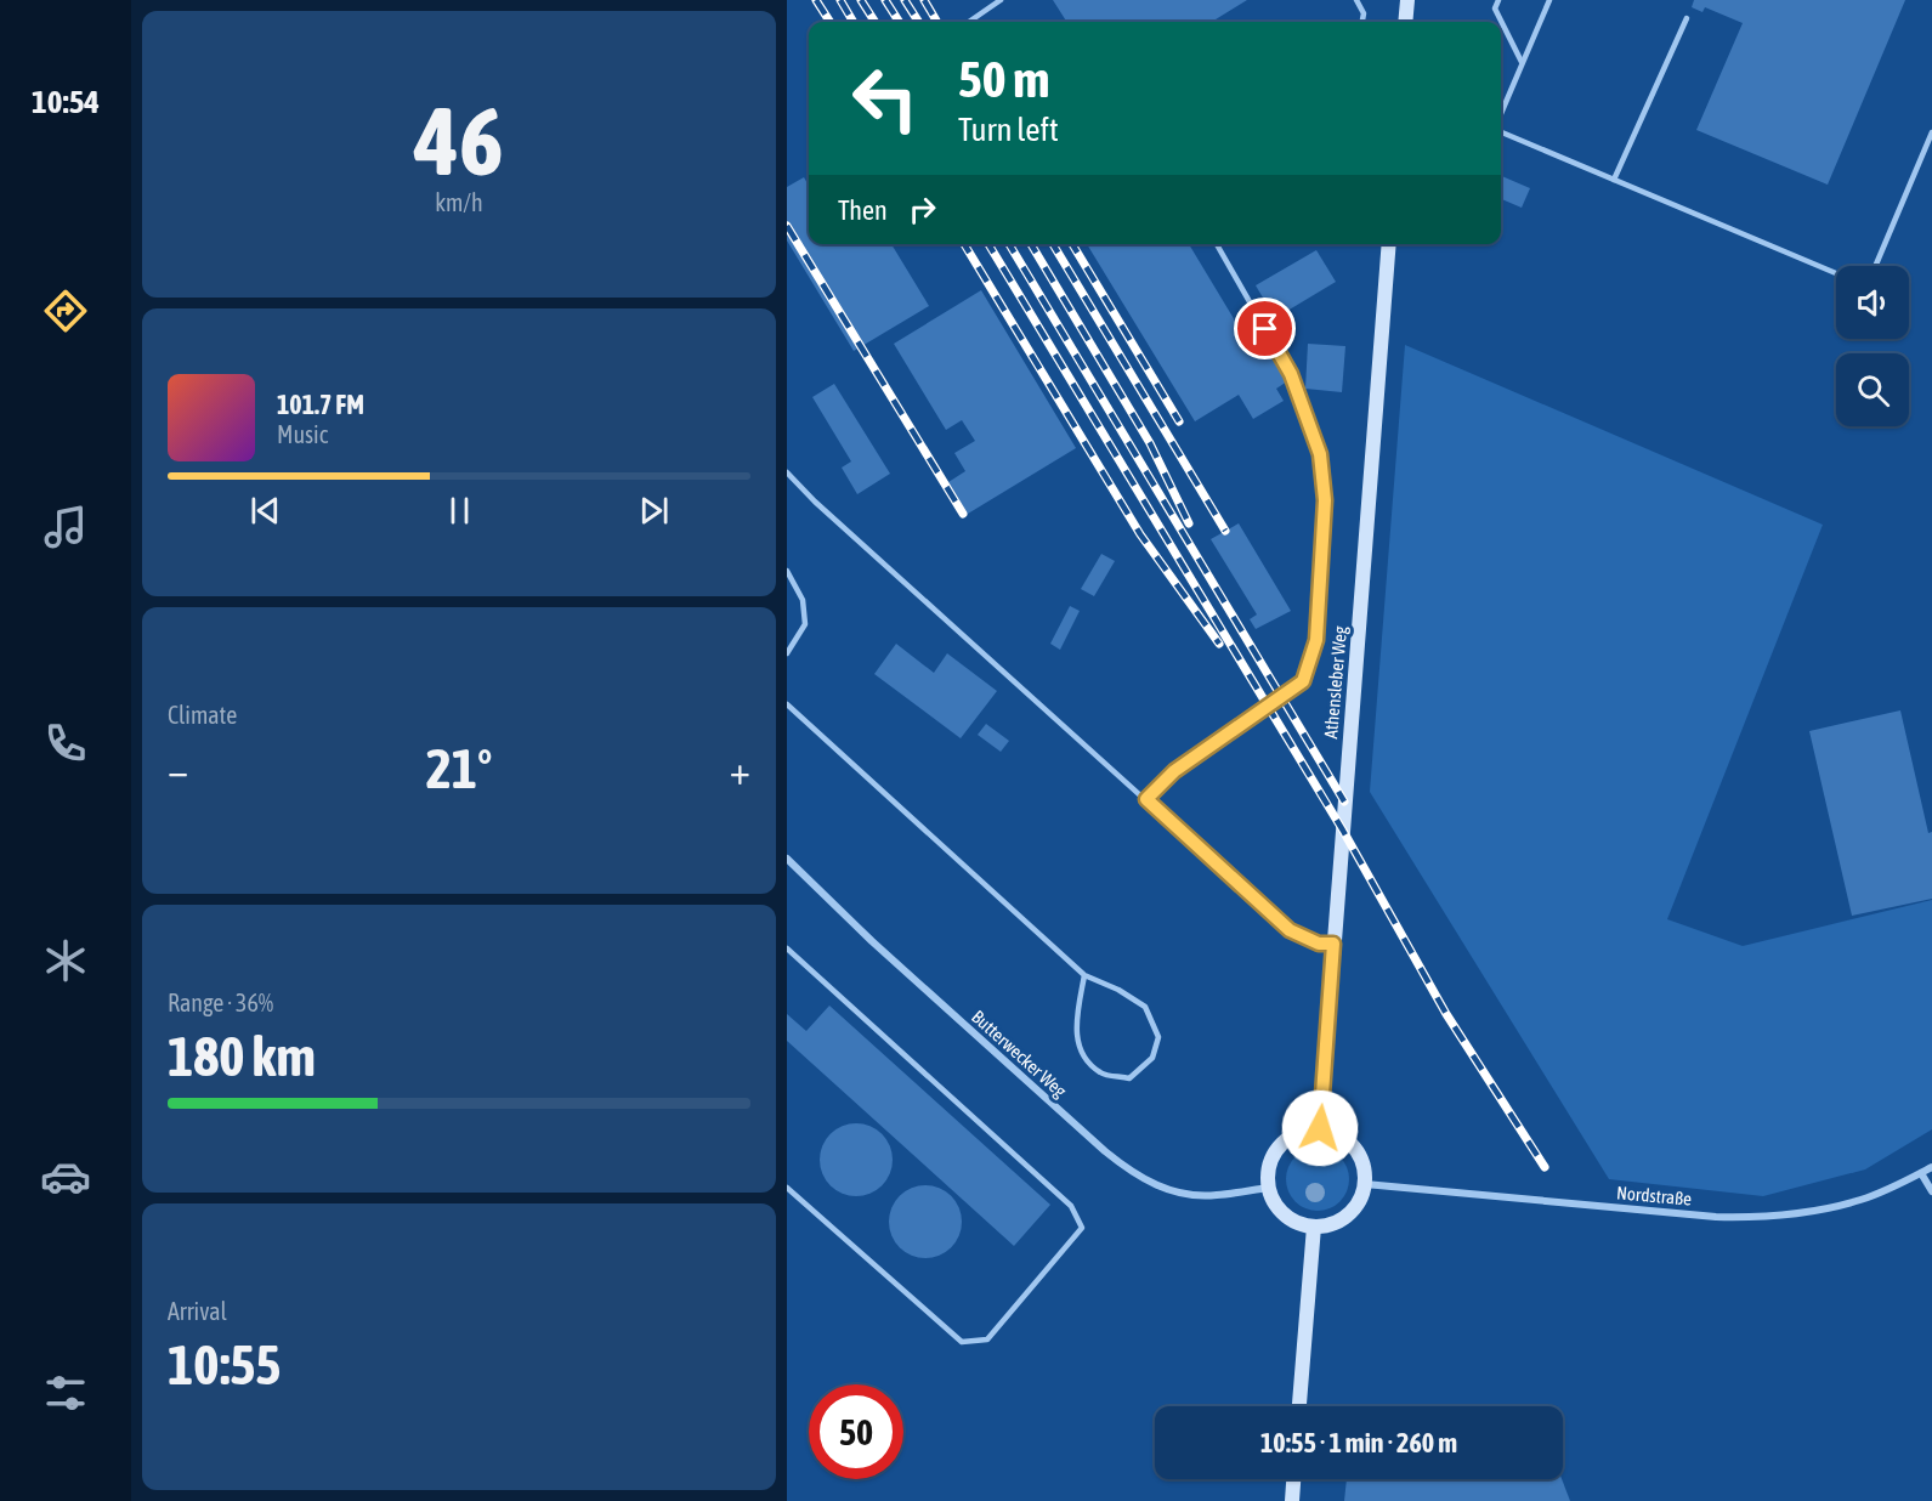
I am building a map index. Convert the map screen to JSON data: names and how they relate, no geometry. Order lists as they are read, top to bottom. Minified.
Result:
{"streets":{"main road":["Athensleber Weg"],"street":["Butterwecker Weg","Nordstraße"]},"crossings":[["Athensleber Weg","Butterwecker Weg"],["Athensleber Weg","Nordstraße"],["Butterwecker Weg","Nordstraße"]],"page":{"tabs":"10:54","tile":[["46","km/h"],"Climate",["Range · 36%","180 km"],["Arrival","10:55"]],"turn":["50 m","Turn left"],"then":"Then","song":["101.7 FM","Music"],"heat":["−","21°","+"],"limit":"50","trip":"10:55 · 1 min · 260 m"}}
